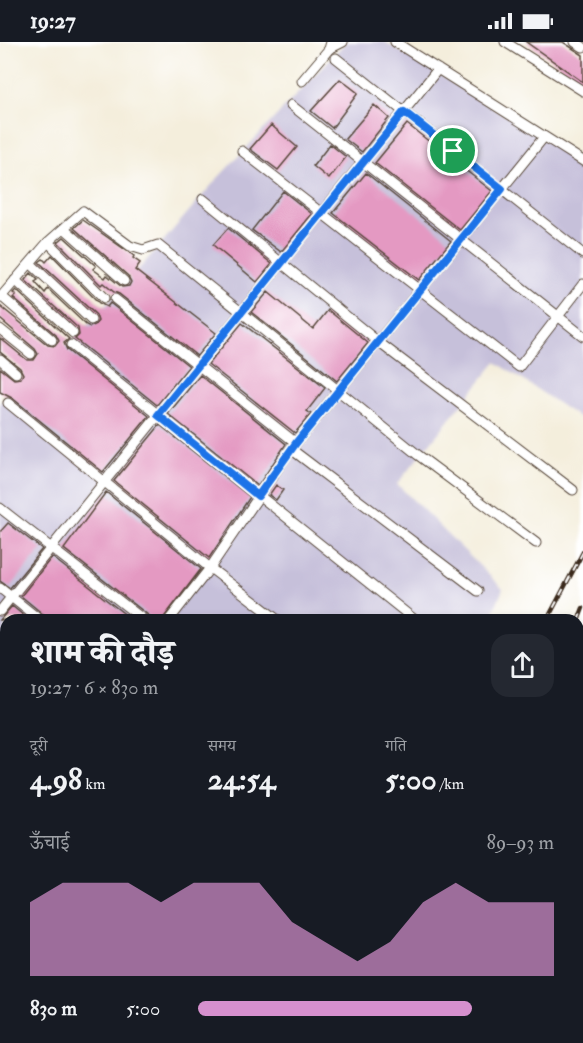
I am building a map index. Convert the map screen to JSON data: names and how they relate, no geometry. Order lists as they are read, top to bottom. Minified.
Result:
{"page":{"status":"19:27","heading":["शाम की दौड़","19:27 · 6 × 830 m"],"stats":[["दूरी","4.98 km"],["समय","24:54"],["गति","5:00 /km"]],"chart":["ऊँचाई","89–93 m"],"list":[{"name":"830 m","note":"5:00"}]}}
